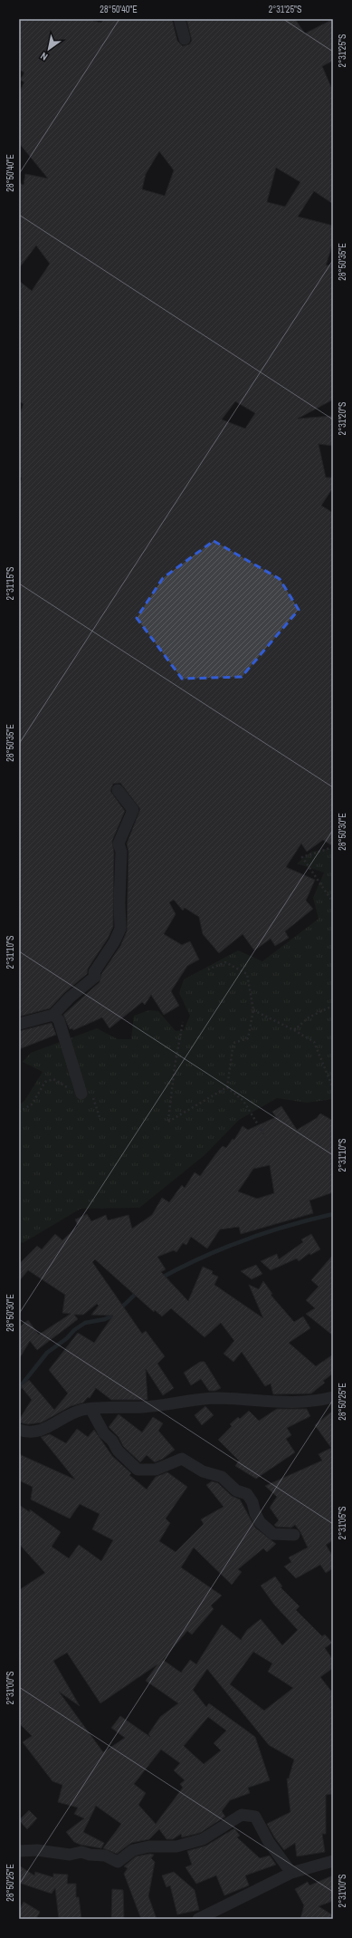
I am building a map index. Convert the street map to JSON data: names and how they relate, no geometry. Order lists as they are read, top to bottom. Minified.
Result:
{"north":"bottom left","coordinates":["28°50'40\"E","2°31'25\"S","28°50'35\"E","2°31'20\"S","2°31'15\"S","28°50'30\"E","2°31'10\"S","28°50'25\"E","2°31'05\"S","2°31'00\"S"]}
